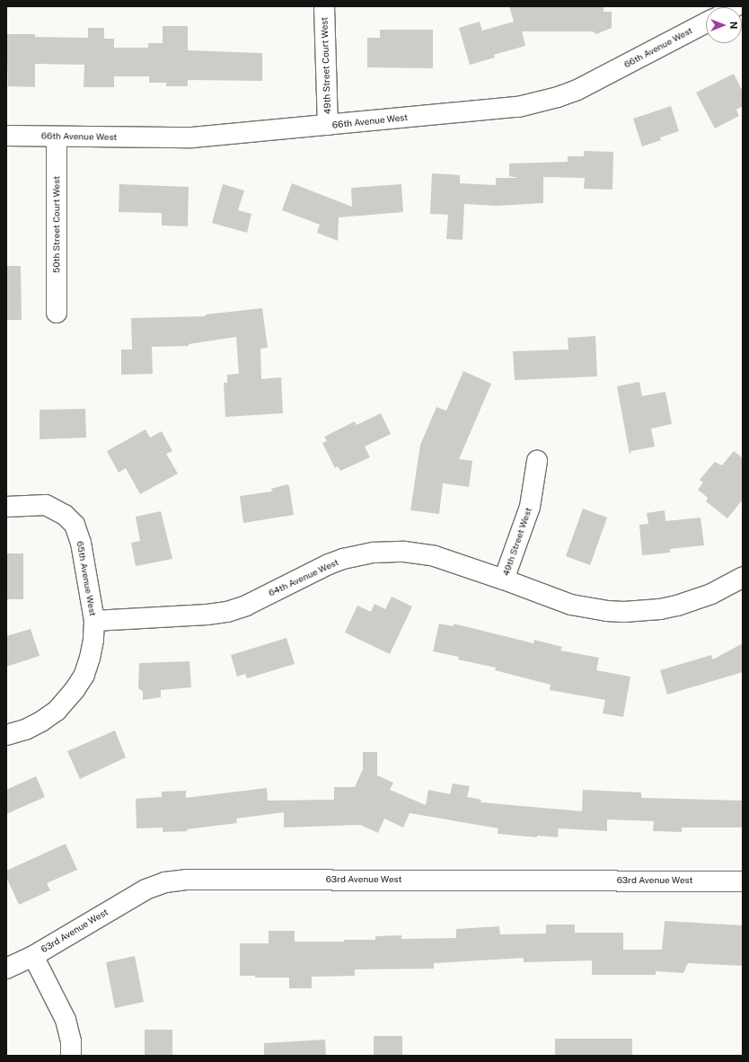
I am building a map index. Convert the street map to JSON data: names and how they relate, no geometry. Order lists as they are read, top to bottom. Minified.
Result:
{"streets":{"street":["66th Avenue West","49th Street Court West","50th Street Court West","49th Street West","64th Avenue West","65th Avenue West","63rd Avenue West"]},"crossings":[["66th Avenue West","49th Street Court West"],["66th Avenue West","50th Street Court West"],["49th Street West","64th Avenue West"],["64th Avenue West","65th Avenue West"]],"north":"right"}
